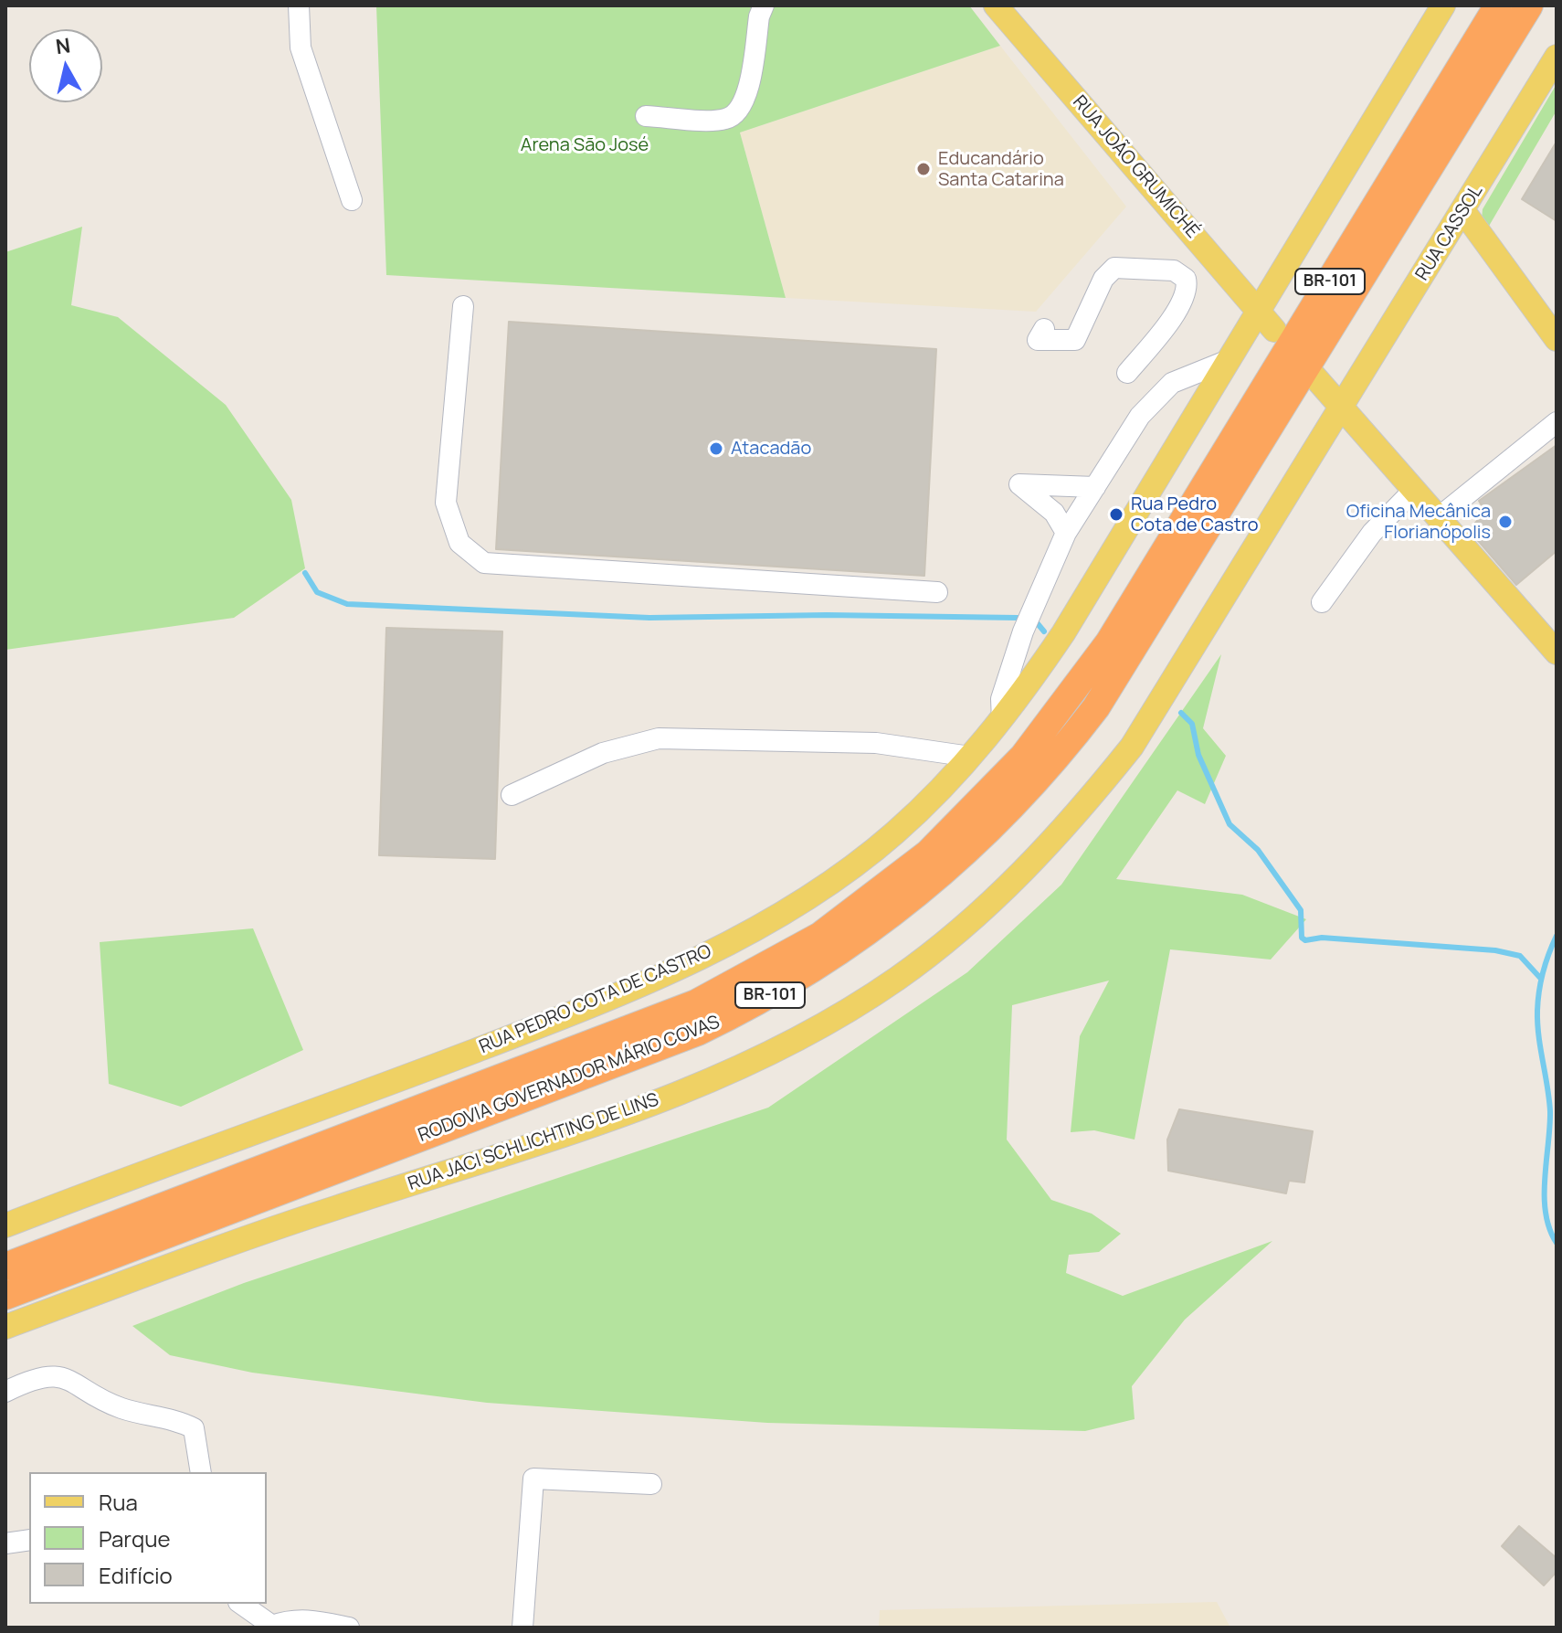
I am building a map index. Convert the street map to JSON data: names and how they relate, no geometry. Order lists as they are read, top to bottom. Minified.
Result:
{"streets":{"highway":["BR-101","RODOVIA GOVERNADOR MÁRIO COVAS"],"main road":["RUA JOÃO GRUMICHÉ","RUA CASSOL","RUA PEDRO COTA DE CASTRO","RUA JACI SCHLICHTING DE LINS"]},"crossings":[["RUA JOÃO GRUMICHÉ","RUA PEDRO COTA DE CASTRO"],["RUA CASSOL","RUA JACI SCHLICHTING DE LINS"]],"parks":["Arena São José"],"places":["Educandário Santa Catarina","Atacadão","Rua Pedro Cota de Castro","Oficina Mecânica Florianópolis"],"legend":["Rua","Parque","Edifício"],"north":"top"}
